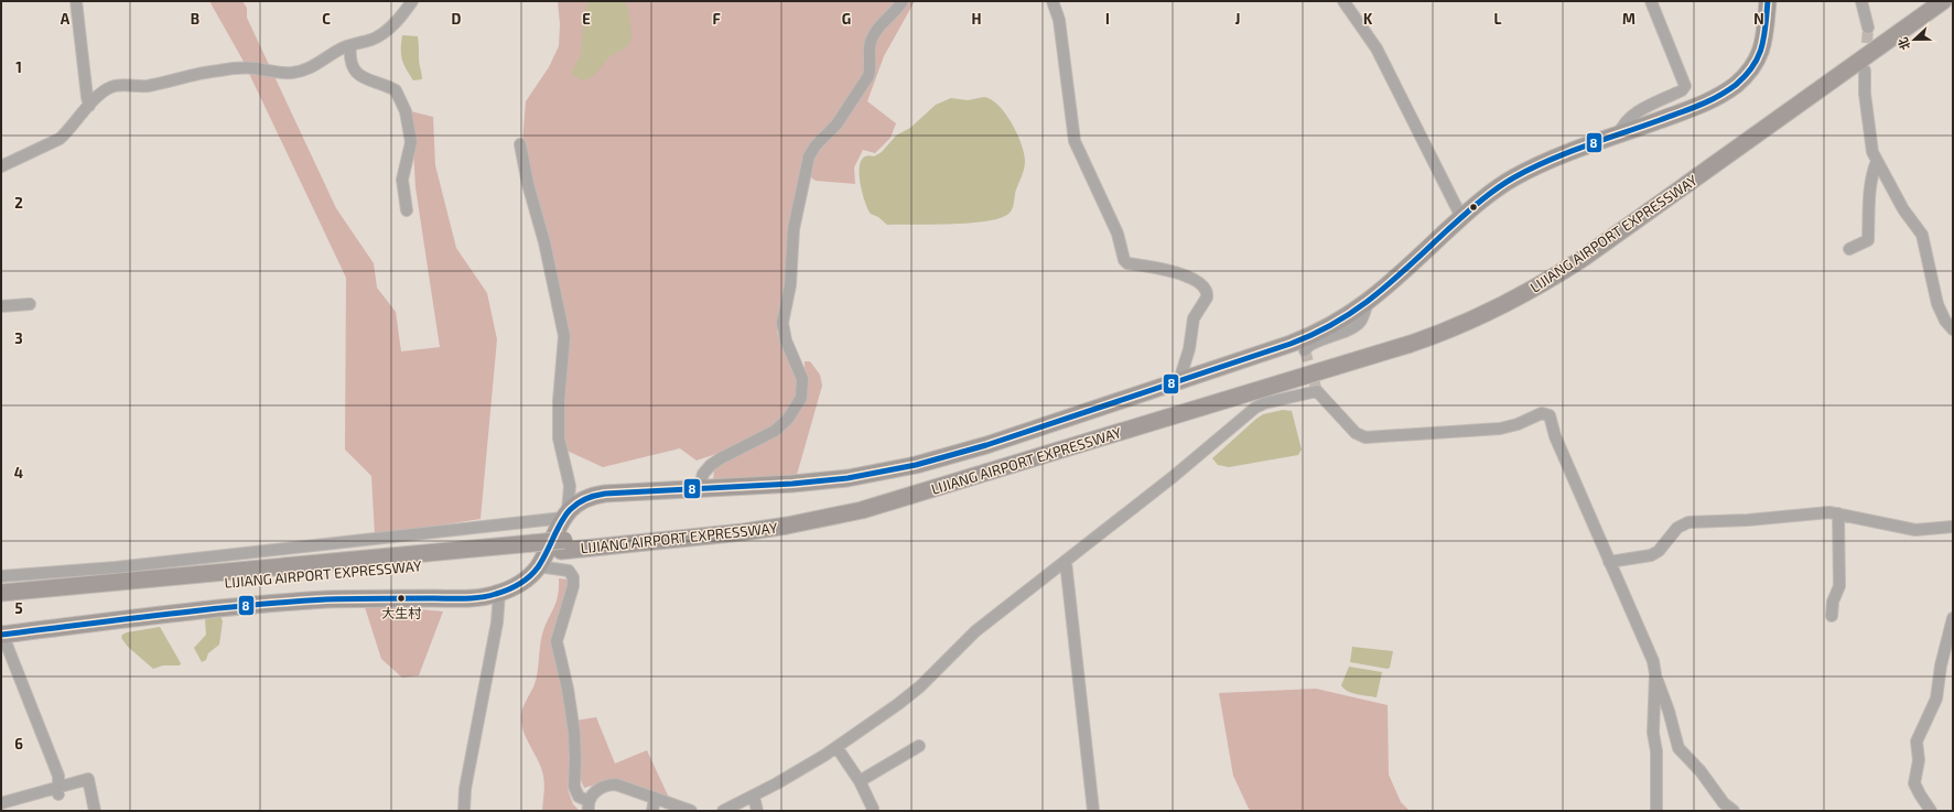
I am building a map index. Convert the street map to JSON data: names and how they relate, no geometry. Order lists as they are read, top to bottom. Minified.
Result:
{"streets":{"highway":["LIJIANG AIRPORT EXPRESSWAY"]},"places":["大生村"],"lines":["transit line 8"],"north":"left","grid":{"columns":["A","B","C","D","E","F","G","H","I","J","K","L","M","N"],"rows":["1","2","3","4","5","6"]}}
